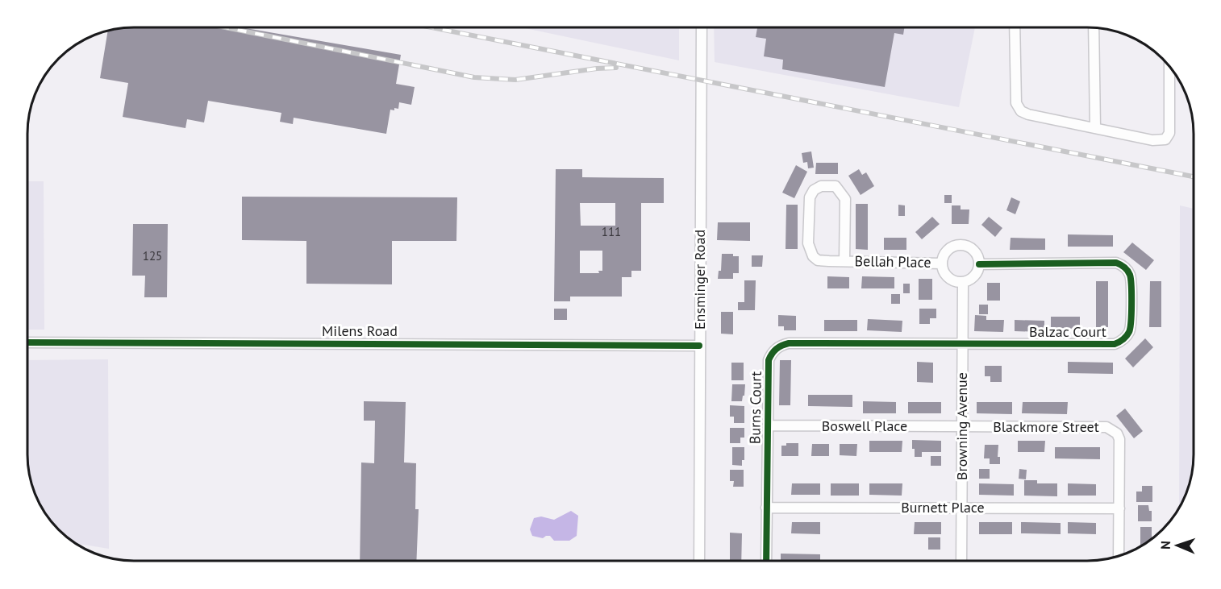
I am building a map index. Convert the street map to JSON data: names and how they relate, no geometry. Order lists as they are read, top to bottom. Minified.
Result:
{"streets":{"street":["Bellah Place","Ensminger Road","Milens Road","Balzac Court","Burns Court","Boswell Place","Browning Avenue","Blackmore Street","Burnett Place"]},"crossings":[["Bellah Place","Balzac Court"],["Bellah Place","Browning Avenue"],["Ensminger Road","Milens Road"],["Balzac Court","Burns Court"],["Balzac Court","Browning Avenue"],["Burns Court","Boswell Place"],["Burns Court","Browning Avenue"],["Burns Court","Burnett Place"],["Boswell Place","Browning Avenue"],["Boswell Place","Blackmore Street"],["Browning Avenue","Blackmore Street"],["Browning Avenue","Burnett Place"],["Blackmore Street","Burnett Place"]],"house_numbers":["111","125"],"north":"left"}
